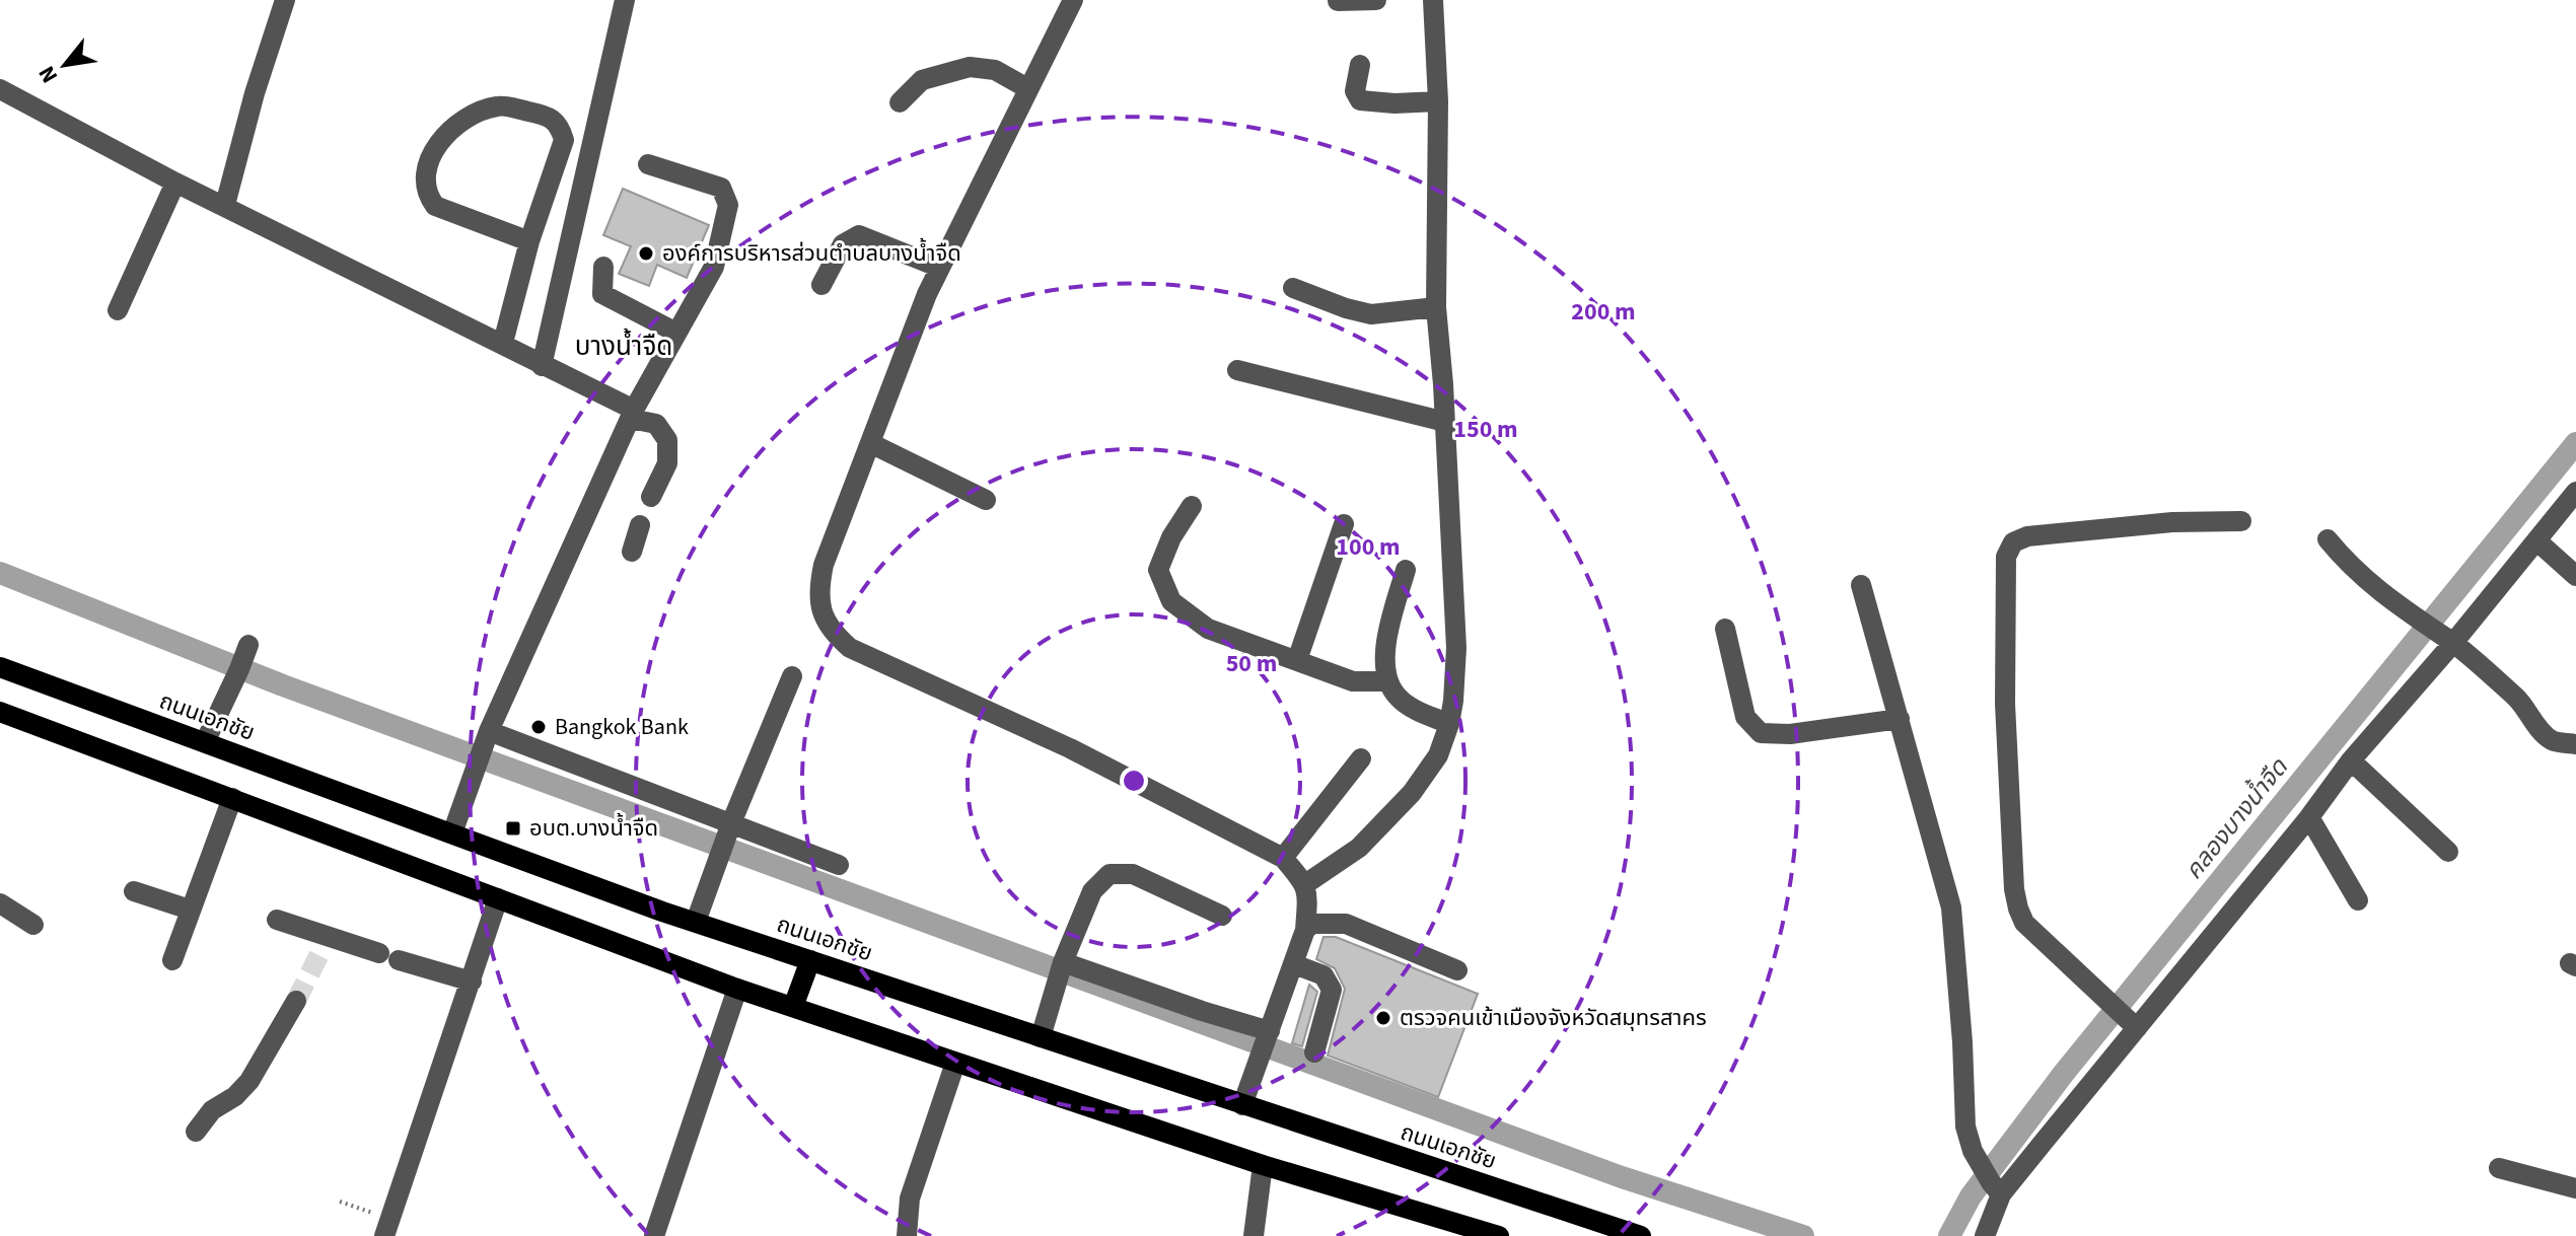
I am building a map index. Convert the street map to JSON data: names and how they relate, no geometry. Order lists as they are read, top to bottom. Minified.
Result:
{"streets":{"main road":["ถนนเอกชัย"]},"districts":["บางน้ำจืด"],"water":["คลองบางน้ำจืด"],"places":{"other":["องค์การบริหารส่วนตำบลบางน้ำจืด","Bangkok Bank","ตรวจคนเข้าเมืองจังหวัดสมุทรสาคร"],"transit":["อบต.บางน้ำจืด"]},"north":"bottom left","rings":["200 m","150 m","100 m","50 m"]}
